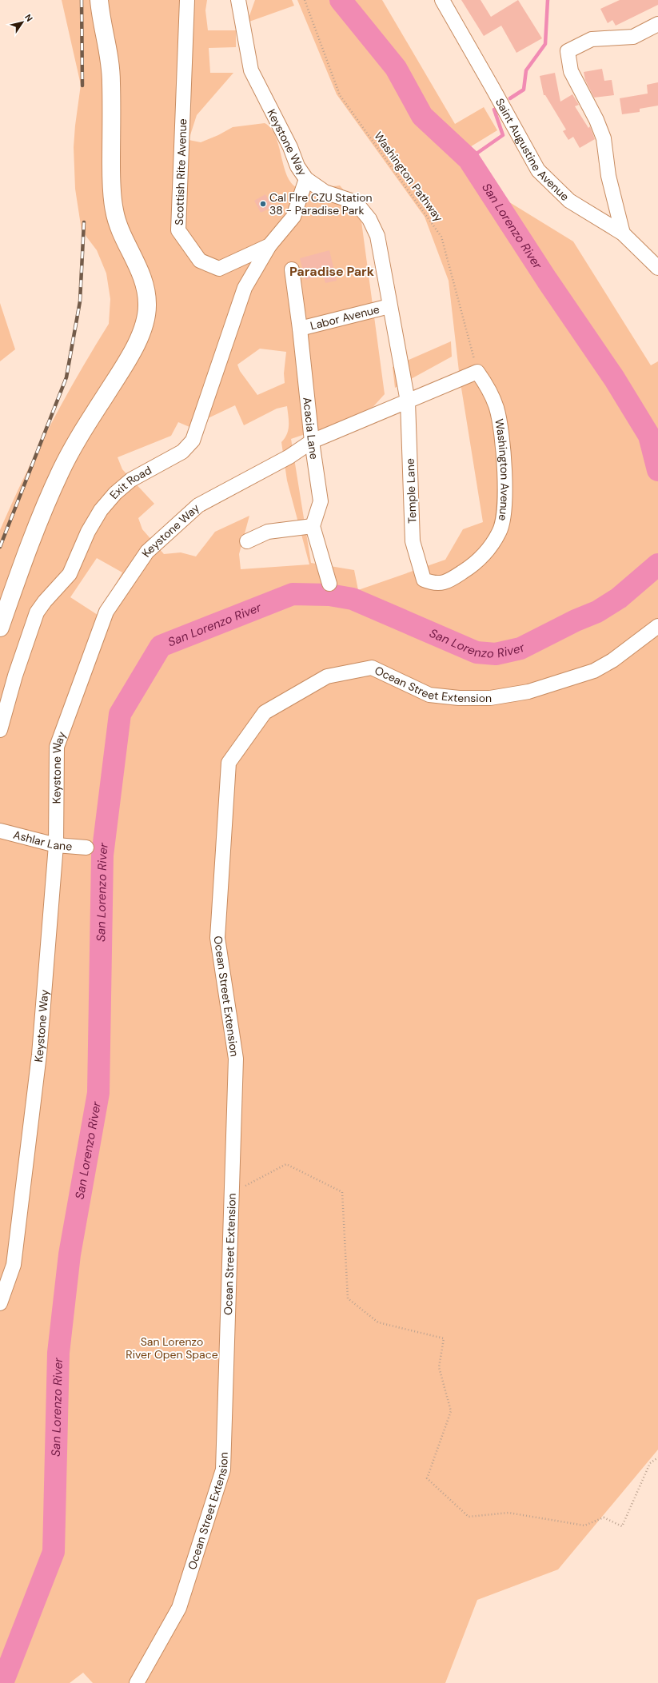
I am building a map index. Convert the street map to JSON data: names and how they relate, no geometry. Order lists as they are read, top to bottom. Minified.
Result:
{"streets":{"street":["Keystone Way","Saint Augustine Avenue","Scottish Rite Avenue","Labor Avenue","Acacia Lane","Washington Avenue","Exit Road","Temple Lane","Ocean Street Extension","Ashlar Lane"],"path":["Washington Pathway"]},"crossings":[["Keystone Way","Scottish Rite Avenue"],["Keystone Way","Washington Pathway"],["Keystone Way","Labor Avenue"],["Keystone Way","Acacia Lane"],["Keystone Way","Washington Avenue"],["Keystone Way","Temple Lane"],["Keystone Way","Ashlar Lane"],["Scottish Rite Avenue","Exit Road"],["Washington Pathway","Washington Avenue"],["Labor Avenue","Acacia Lane"],["Washington Avenue","Temple Lane"]],"districts":["Paradise Park"],"water":["San Lorenzo River"],"parks":["San Lorenzo River Open Space"],"places":["Cal FIre CZU Station 38 - Paradise Park"],"north":"top right"}
